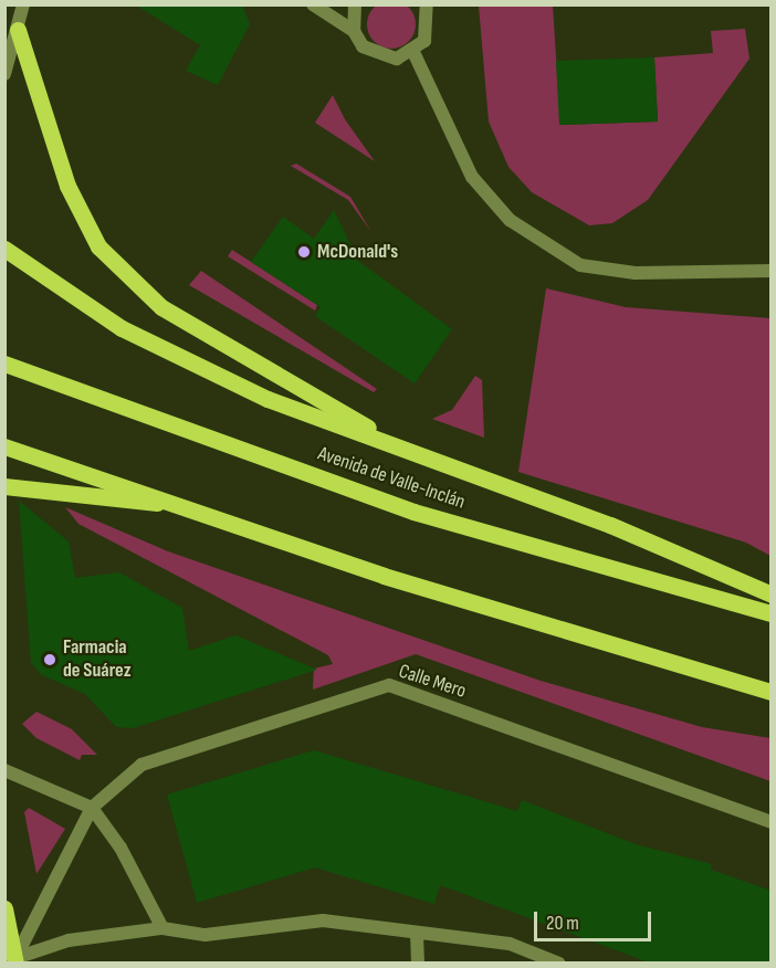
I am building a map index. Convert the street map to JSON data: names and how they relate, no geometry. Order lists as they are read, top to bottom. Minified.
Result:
{"streets":{"main road":["Avenida de Valle-Inclán"],"street":["Calle Mero"]},"places":["McDonald's","Farmacia de Suárez"],"scale_bar":"20 m"}
